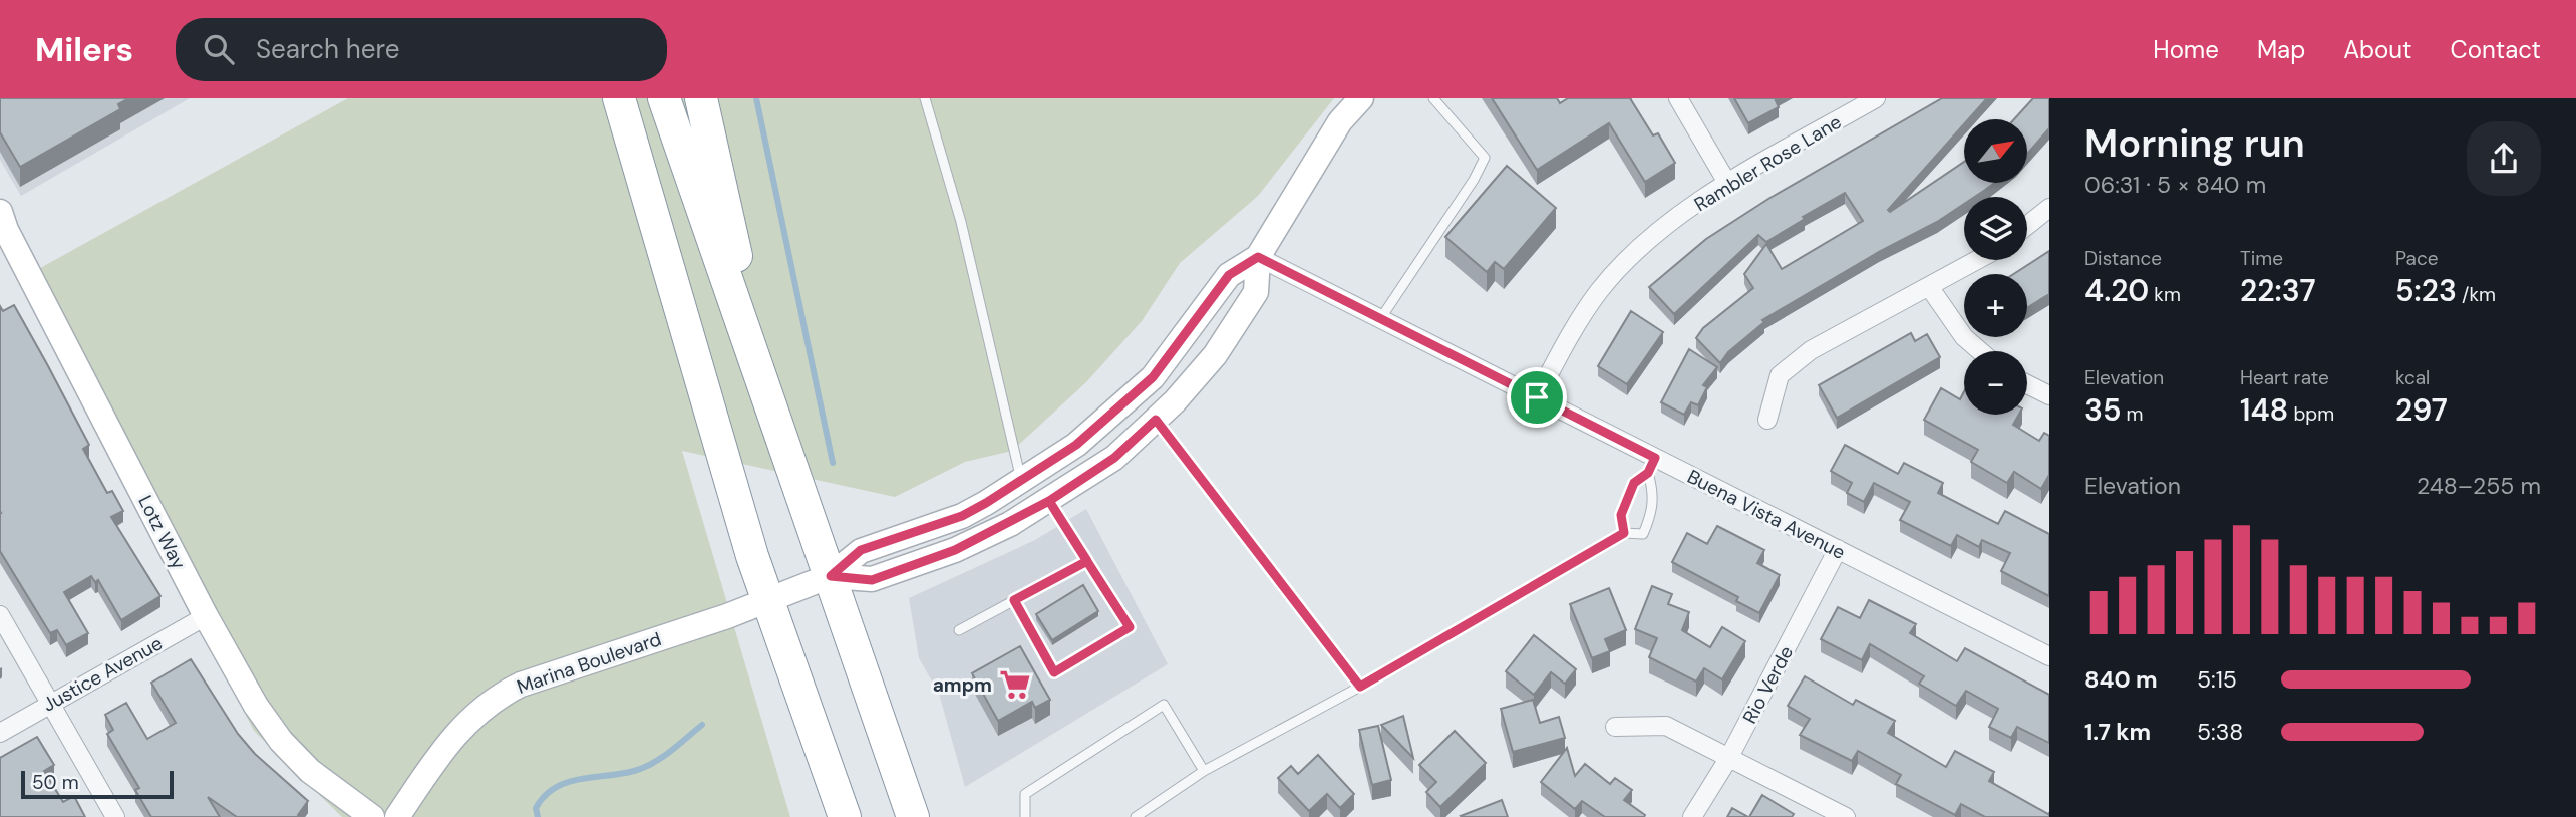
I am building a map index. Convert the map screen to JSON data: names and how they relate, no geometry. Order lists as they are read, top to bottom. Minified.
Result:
{"streets":{"street":["Rambler Rose Lane","Buena Vista Avenue","Lotz Way","Marina Boulevard","Justice Avenue","Rio Verde"]},"crossings":[["Rambler Rose Lane","Buena Vista Avenue"],["Buena Vista Avenue","Marina Boulevard"],["Buena Vista Avenue","Rio Verde"],["Lotz Way","Justice Avenue"]],"places":{"supermarket":["ampm"]},"scale_bar":"50 m","north":"top right","page":{"header":"Milers","search":"Search here","nav":["Home","Map","About","Contact"],"heading":["Morning run","06:31 · 5 × 840 m"],"map_buttons":["+","−"],"stats":[["Distance","4.20 km"],["Time","22:37"],["Pace","5:23 /km"],["Elevation","35 m"],["Heart rate","148 bpm"],["kcal","297"]],"chart":["Elevation","248–255 m"],"list":[{"name":"840 m","note":"5:15"},{"name":"1.7 km","note":"5:38"}],"scale":"50 m"}}
